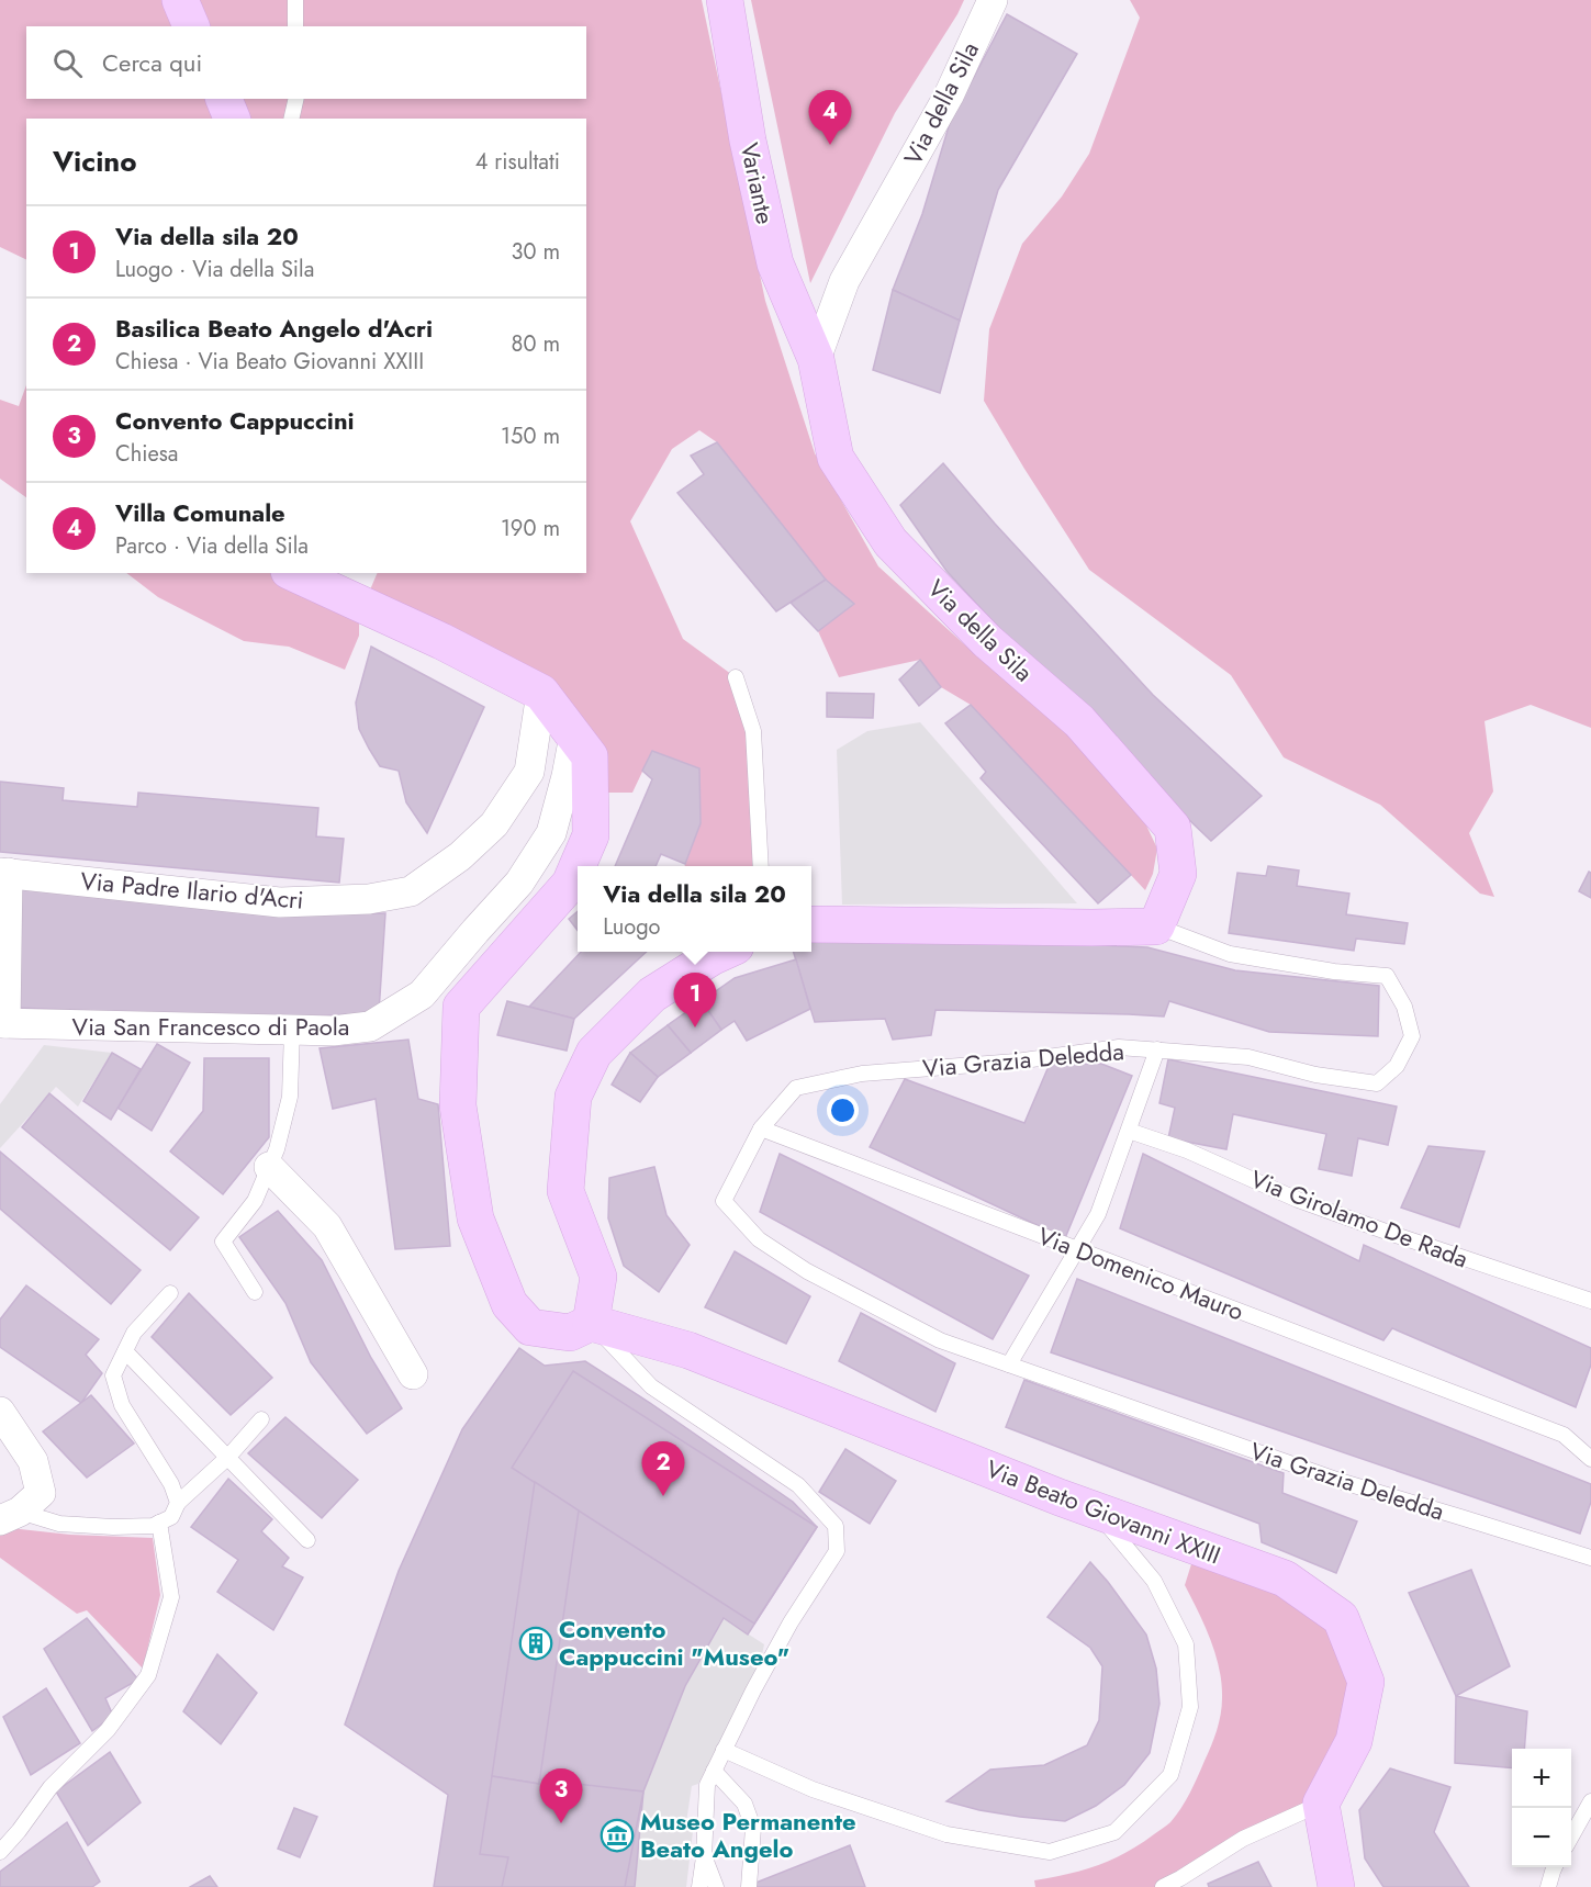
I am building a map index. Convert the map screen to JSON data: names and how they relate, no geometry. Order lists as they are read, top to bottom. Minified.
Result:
{"streets":{"main road":["Via della Sila","Variante","Via Beato Giovanni XXIII"],"street":["Via Padre Ilario d'Acri","Via San Francesco di Paola"],"lane":["Via Grazia Deledda","Via Girolamo De Rada","Via Domenico Mauro"]},"crossings":[["Via della Sila","Variante"],["Via della Sila","Via Grazia Deledda"],["Via Grazia Deledda","Via Domenico Mauro"]],"places":{"building":["Convento Cappuccini \"Museo\""],"museum":["Museo Permanente Beato Angelo"]},"page":{"search":"Cerca qui","pins":["4","1","2","3"],"heading":["Vicino","4 risultati"],"list":[{"mark":"1","name":"Via della sila 20","note":"Luogo · Via della Sila","value":"30 m"},{"mark":"2","name":"Basilica Beato Angelo d'Acri","note":"Chiesa · Via Beato Giovanni XXIII","value":"80 m"},{"mark":"3","name":"Convento Cappuccini","note":"Chiesa","value":"150 m"},{"mark":"4","name":"Villa Comunale","note":"Parco · Via della Sila","value":"190 m"}],"popup":["Via della sila 20","Luogo"],"map_buttons":["+","−"]}}
